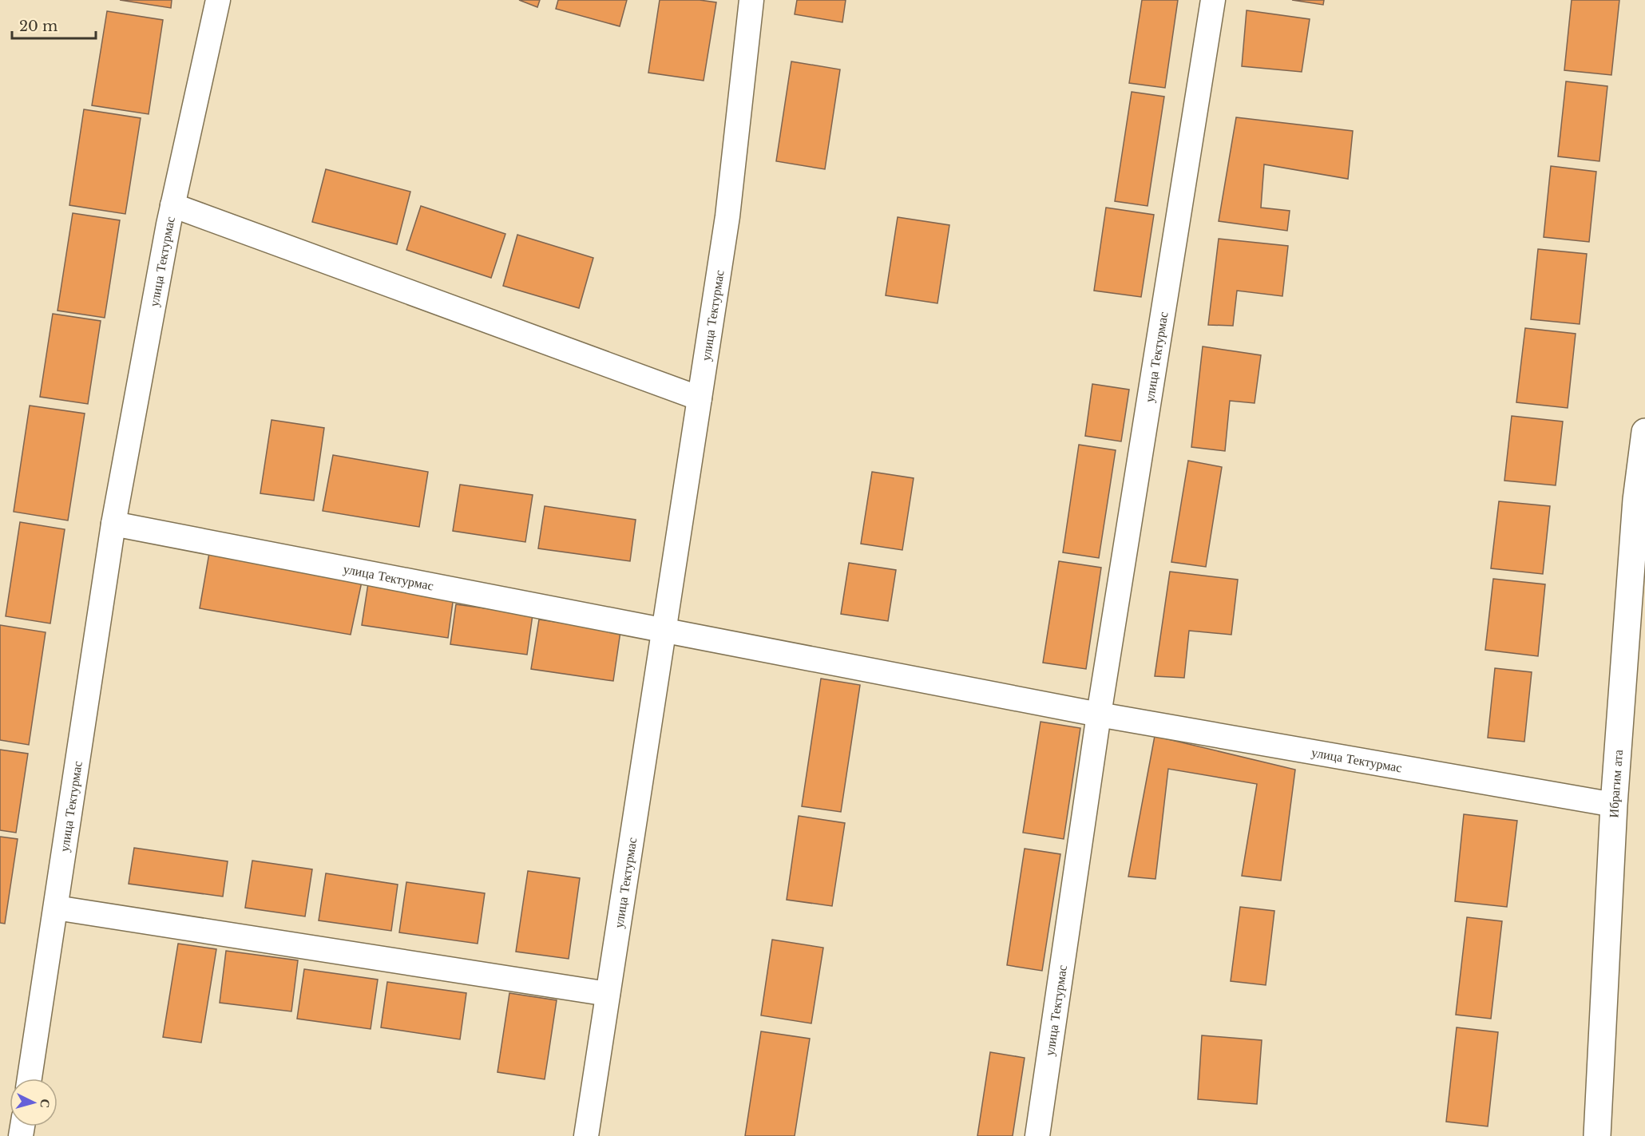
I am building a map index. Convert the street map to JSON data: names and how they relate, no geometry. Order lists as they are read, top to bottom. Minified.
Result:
{"streets":{"street":["улица Тектурмас","Ибрагим ата"]},"crossings":[["улица Тектурмас","Ибрагим ата"]],"scale_bar":"20 m","north":"right"}
